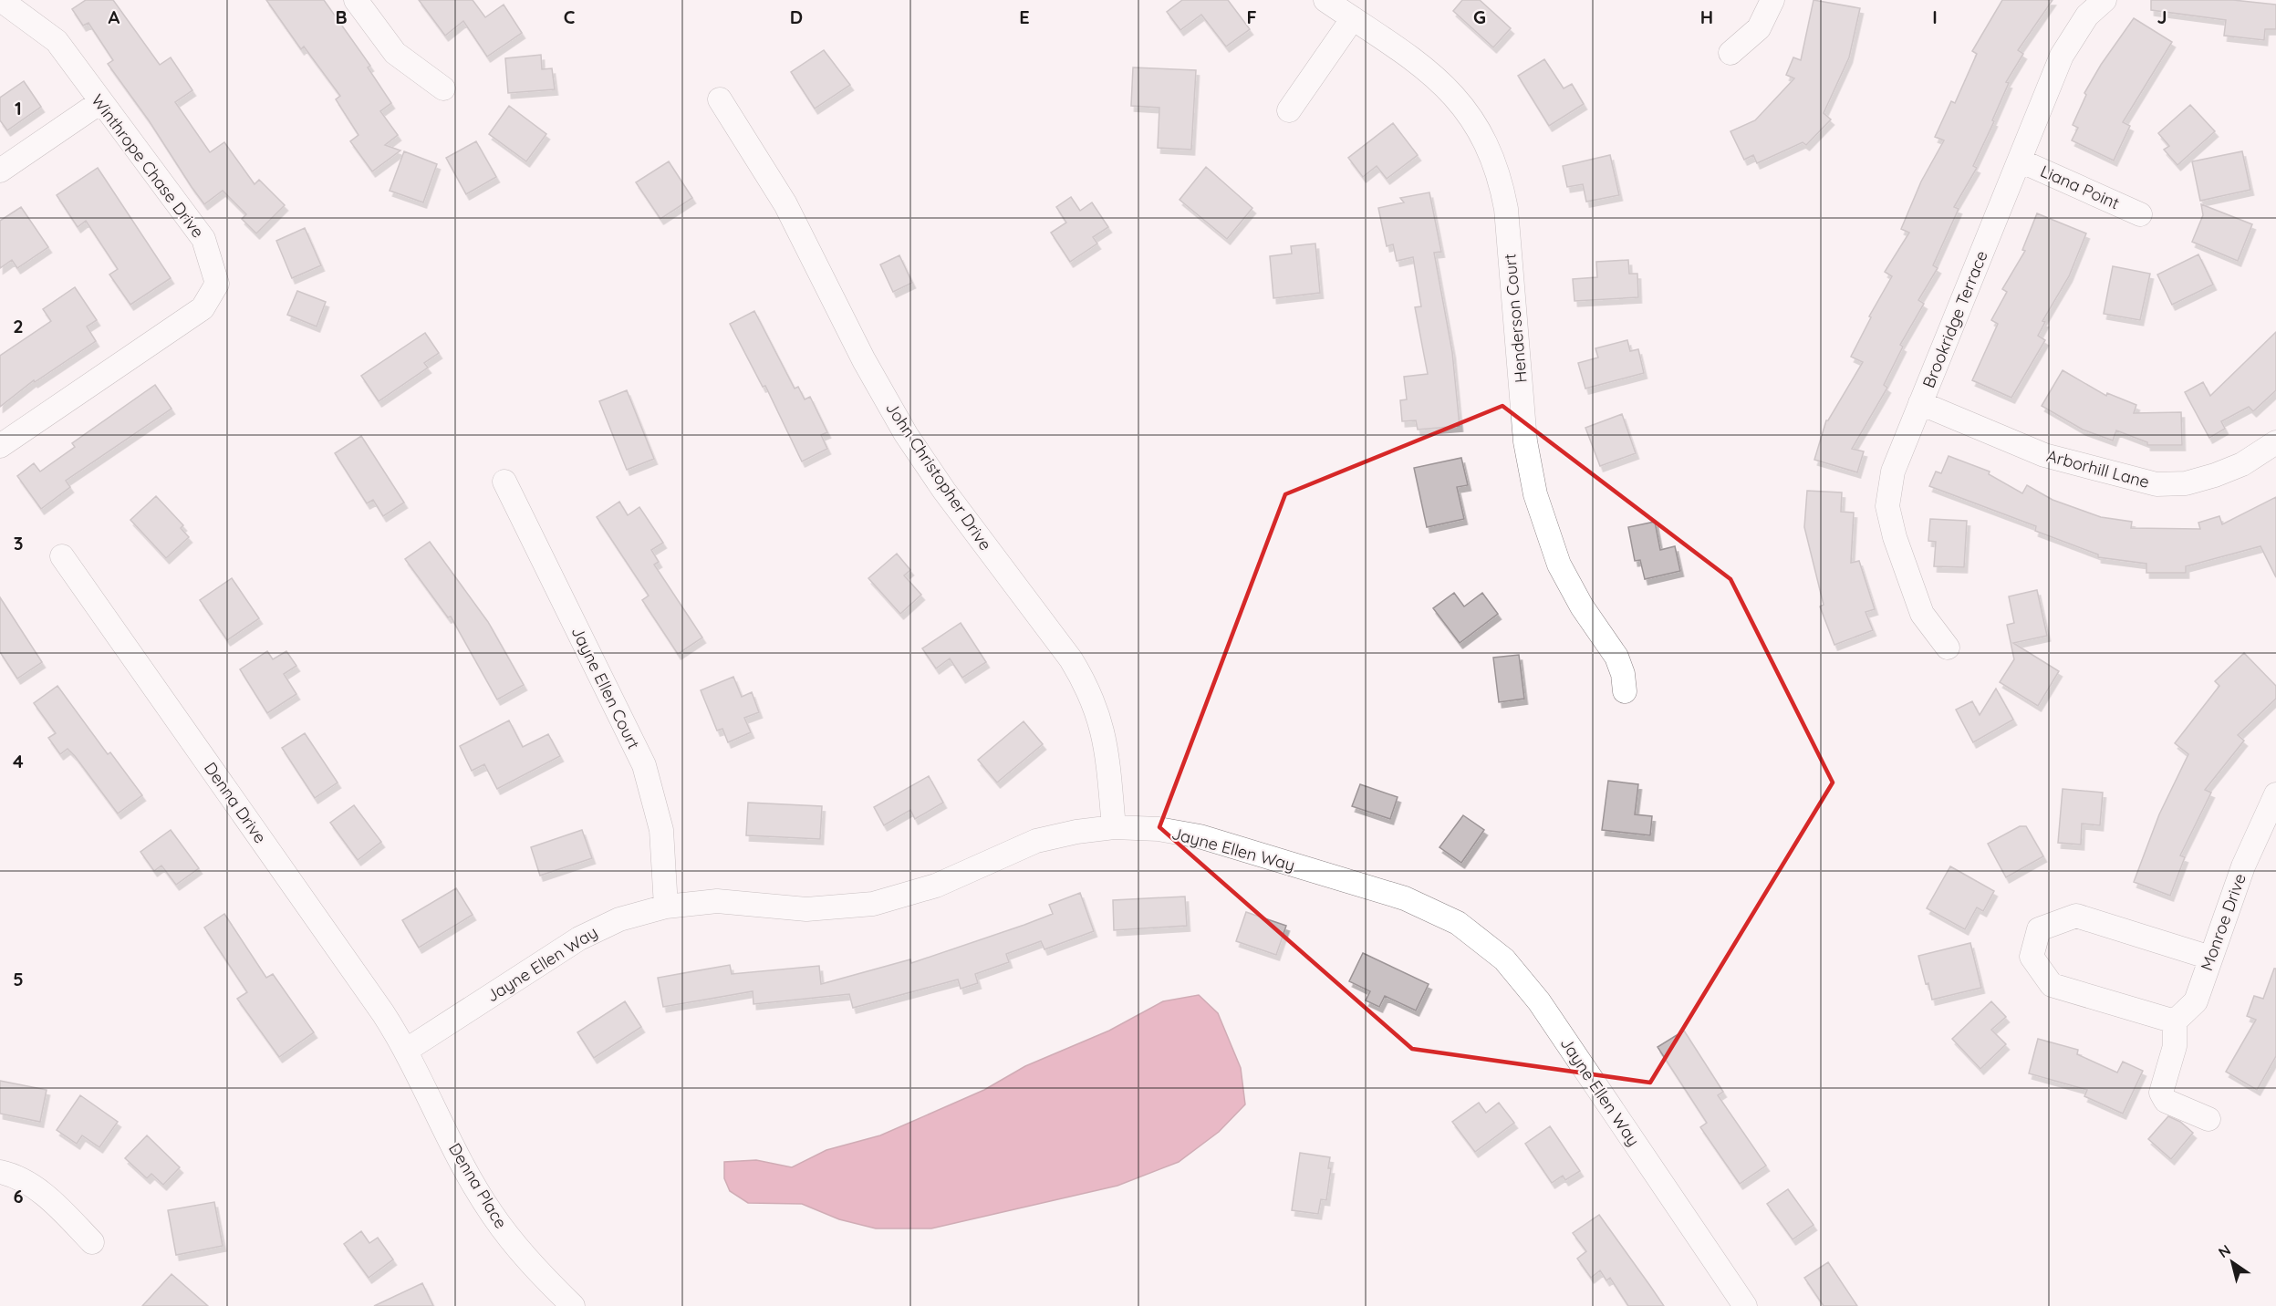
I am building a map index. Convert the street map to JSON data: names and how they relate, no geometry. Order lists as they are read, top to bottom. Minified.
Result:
{"streets":{"street":["Winthrope Chase Drive","Liana Point","Henderson Court","Brookridge Terrace","Arborhill Lane","John Christopher Drive","Jayne Ellen Court","Denna Drive","Jayne Ellen Way","Monroe Drive","Denna Place"]},"crossings":[["Liana Point","Brookridge Terrace"],["Brookridge Terrace","Arborhill Lane"],["John Christopher Drive","Jayne Ellen Way"],["Jayne Ellen Court","Jayne Ellen Way"],["Denna Drive","Jayne Ellen Way"],["Denna Drive","Denna Place"],["Jayne Ellen Way","Denna Place"]],"north":"top left","grid":{"columns":["A","B","C","D","E","F","G","H","I","J"],"rows":["1","2","3","4","5","6"]}}
